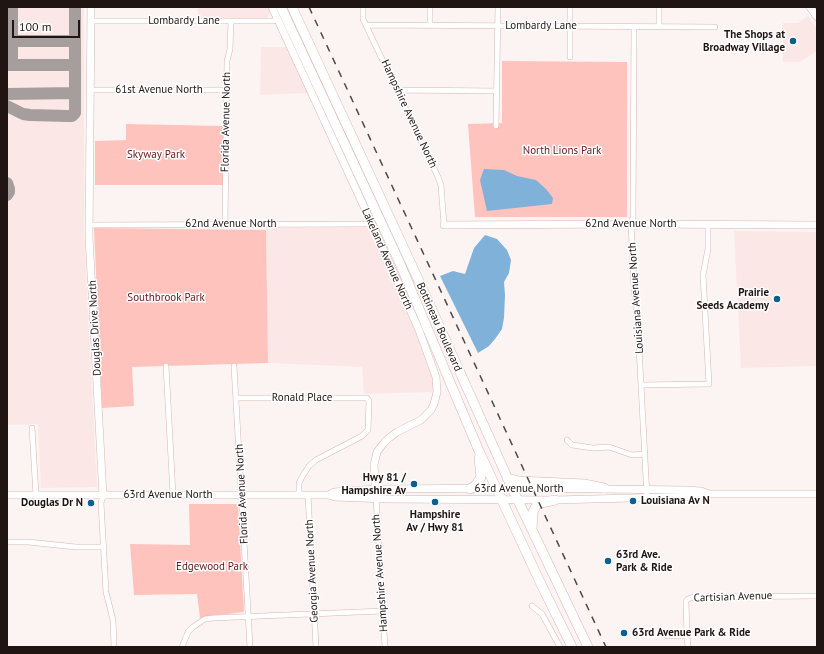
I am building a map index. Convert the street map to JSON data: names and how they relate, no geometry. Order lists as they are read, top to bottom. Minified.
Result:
{"streets":{"highway":["Bottineau Boulevard"],"street":["Lombardy Lane","61st Avenue North","Hampshire Avenue North","Florida Avenue North","62nd Avenue North","Lakeland Avenue North","Louisiana Avenue North","Douglas Drive North","Ronald Place","63rd Avenue North","Georgia Avenue North","Cartisian Avenue"]},"crossings":[["Lombardy Lane","Hampshire Avenue North"],["Lombardy Lane","Florida Avenue North"],["Lombardy Lane","Lakeland Avenue North"],["Lombardy Lane","Louisiana Avenue North"],["Lombardy Lane","Douglas Drive North"],["61st Avenue North","Florida Avenue North"],["61st Avenue North","Douglas Drive North"],["Hampshire Avenue North","62nd Avenue North"],["Hampshire Avenue North","Lakeland Avenue North"],["Hampshire Avenue North","63rd Avenue North"],["Florida Avenue North","62nd Avenue North"],["Florida Avenue North","Ronald Place"],["Florida Avenue North","63rd Avenue North"],["62nd Avenue North","Lakeland Avenue North"],["62nd Avenue North","Louisiana Avenue North"],["62nd Avenue North","Douglas Drive North"],["Lakeland Avenue North","63rd Avenue North"],["Louisiana Avenue North","63rd Avenue North"],["Bottineau Boulevard","63rd Avenue North"],["Douglas Drive North","63rd Avenue North"],["Ronald Place","63rd Avenue North"],["63rd Avenue North","Georgia Avenue North"]],"parks":["North Lions Park","Skyway Park","Southbrook Park","Edgewood Park"],"places":["The Shops at Broadway Village","Prairie Seeds Academy","Hwy 81 / Hampshire Av","Louisiana Av N","Hampshire Av / Hwy 81","Douglas Dr N","63rd Ave. Park & Ride","63rd Avenue Park & Ride"],"scale_bar":"100 m"}
